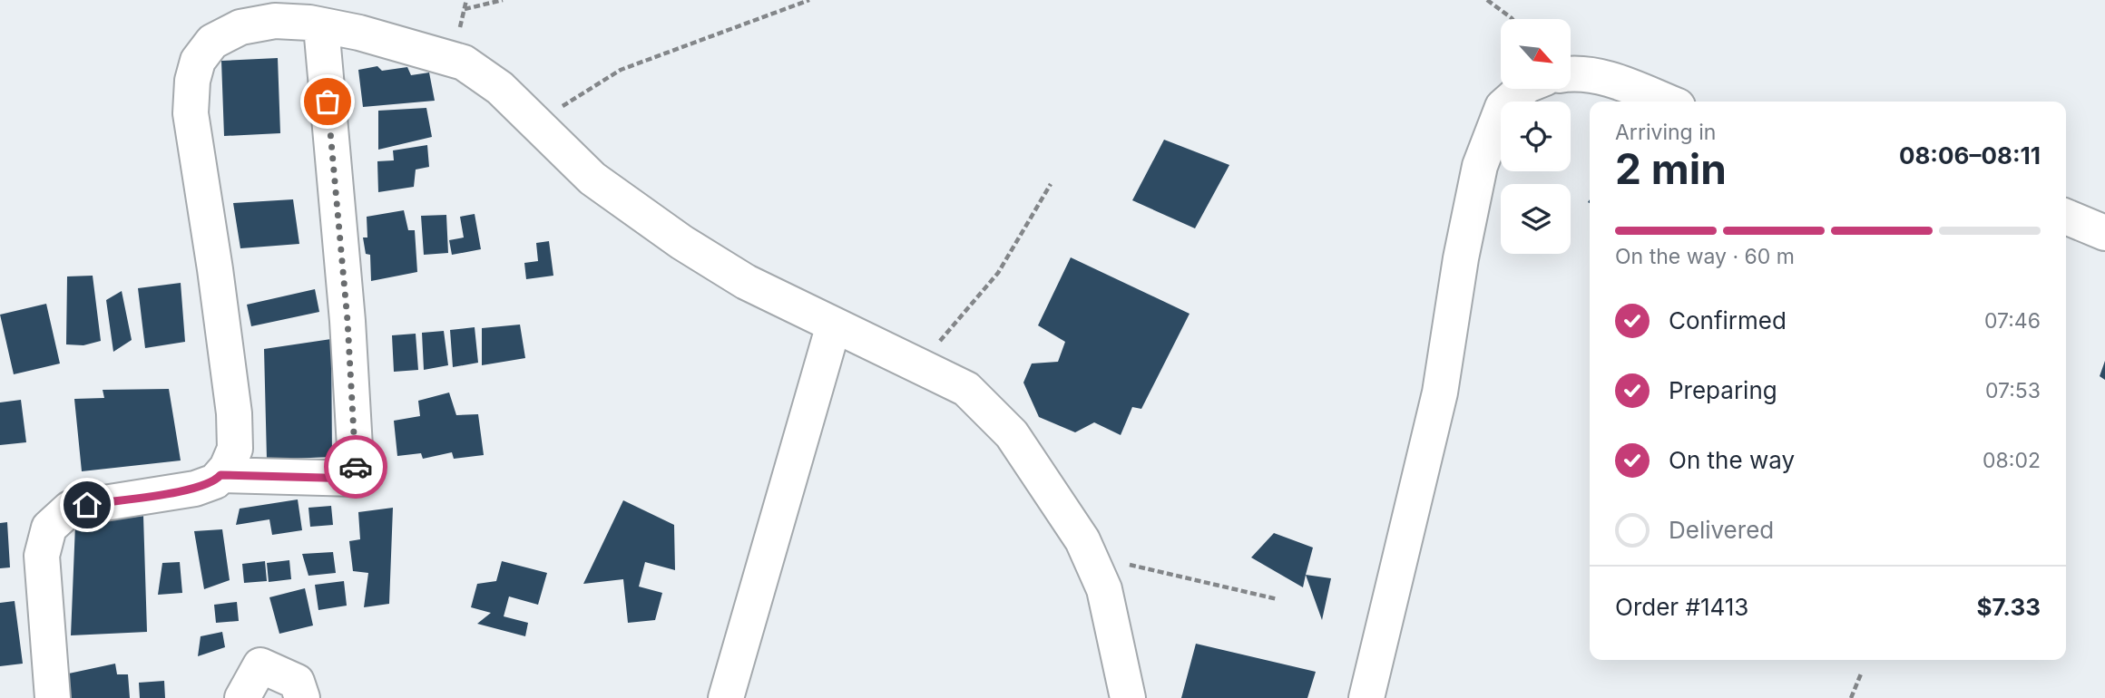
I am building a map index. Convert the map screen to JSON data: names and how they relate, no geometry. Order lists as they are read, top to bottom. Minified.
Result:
{"north":"bottom right","page":{"heading":["2 min","Arriving in","08:06–08:11"],"panel":["Order #1413","$7.33"],"bar":"On the way · 60 m","list":[["Confirmed","07:46"],["Preparing","07:53"],["On the way","08:02"],"Delivered"]}}
